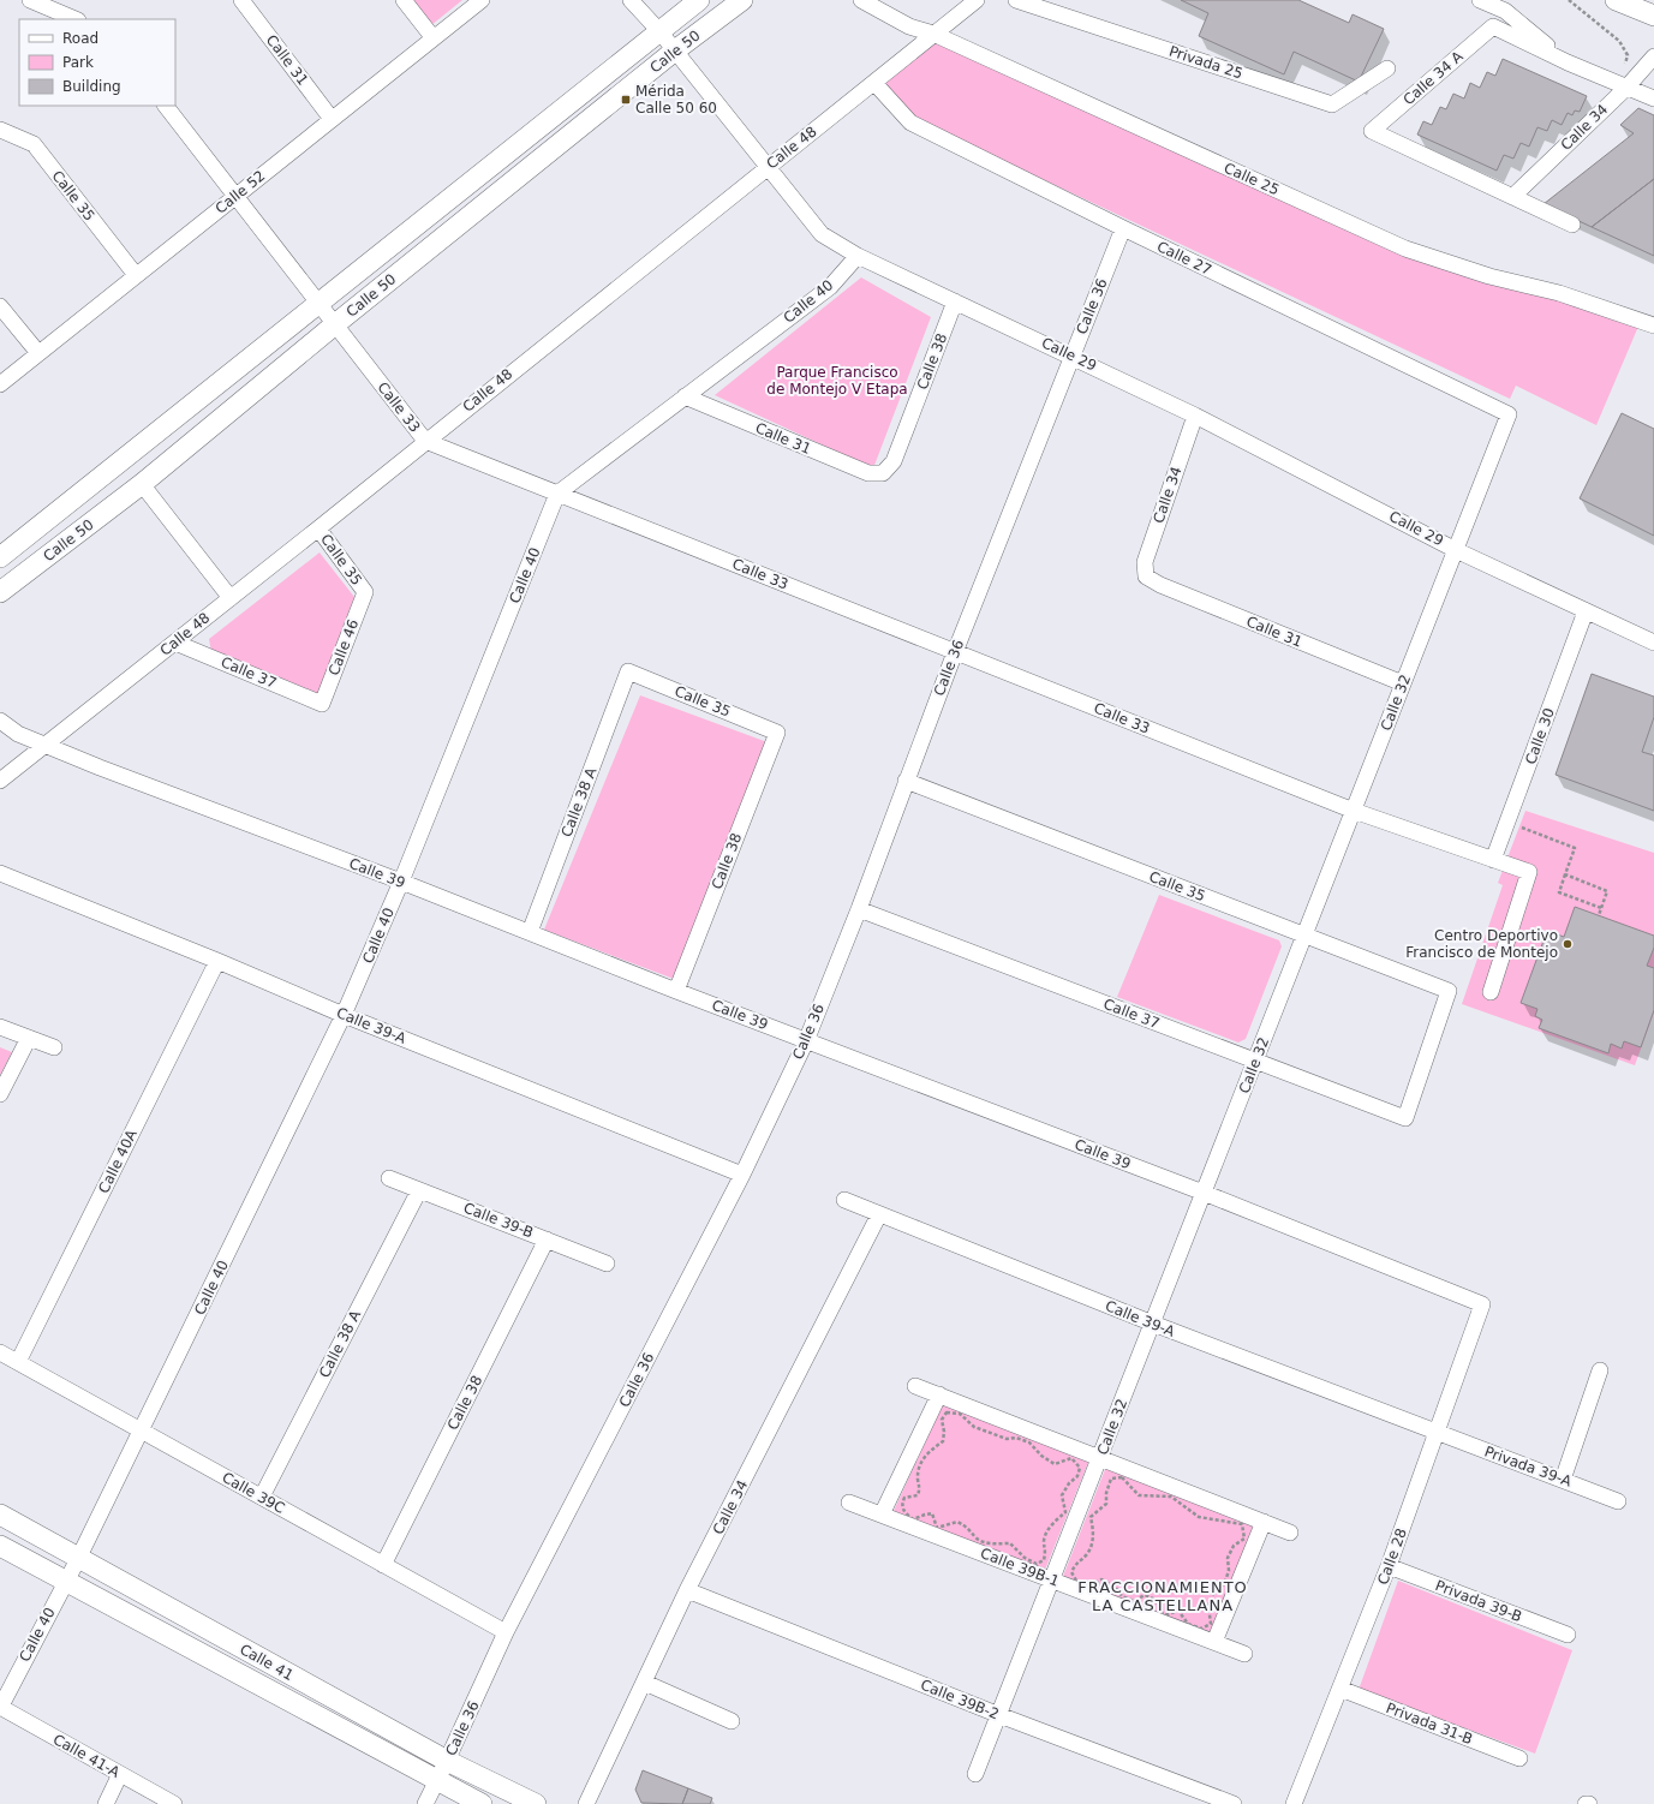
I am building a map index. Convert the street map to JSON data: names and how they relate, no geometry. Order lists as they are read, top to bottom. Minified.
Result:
{"streets":{"main road":["Calle 50","Calle 41"],"street":["Calle 31","Privada 25","Calle 34 A","Calle 34","Calle 48","Calle 25","Calle 52","Calle 35","Calle 27","Calle 40","Calle 36","Calle 29","Calle 38","Calle 33","Calle 46","Calle 37","Calle 32","Calle 30","Calle 38 A","Calle 39","Calle 39-A","Calle 40A","Calle 39-B","Privada 39-A","Calle 39C","Calle 28","Calle 39B-1","Privada 39-B","Calle 39B-2","Privada 31-B","Calle 41-A"]},"crossings":[["Calle 50","Calle 29"],["Calle 50","Calle 33"],["Calle 31","Calle 34"],["Calle 31","Calle 52"],["Calle 31","Calle 40"],["Calle 31","Calle 38"],["Calle 31","Calle 32"],["Calle 34 A","Calle 34"],["Calle 34","Calle 29"],["Calle 34","Calle 39-A"],["Calle 34","Calle 39B-2"],["Calle 48","Calle 25"],["Calle 48","Calle 35"],["Calle 48","Calle 27"],["Calle 48","Calle 29"],["Calle 48","Calle 33"],["Calle 48","Calle 37"],["Calle 48","Calle 39"],["Calle 52","Calle 35"],["Calle 52","Calle 33"],["Calle 35","Calle 36"],["Calle 35","Calle 38"],["Calle 35","Calle 46"],["Calle 35","Calle 37"],["Calle 35","Calle 32"],["Calle 35","Calle 38 A"],["Calle 27","Calle 36"],["Calle 27","Calle 32"],["Calle 40","Calle 29"],["Calle 40","Calle 33"],["Calle 40","Calle 39"],["Calle 40","Calle 39-A"],["Calle 40","Calle 39C"],["Calle 40","Calle 41"],["Calle 40","Calle 41-A"],["Calle 36","Calle 29"],["Calle 36","Calle 33"],["Calle 36","Calle 37"],["Calle 36","Calle 39"],["Calle 36","Calle 39-A"],["Calle 36","Calle 39C"],["Calle 36","Calle 41"],["Calle 29","Calle 38"],["Calle 29","Calle 32"],["Calle 29","Calle 30"],["Calle 38","Calle 39"],["Calle 38","Calle 39-B"],["Calle 38","Calle 39C"],["Calle 33","Calle 32"],["Calle 33","Calle 30"],["Calle 46","Calle 37"],["Calle 37","Calle 32"],["Calle 32","Calle 39"],["Calle 32","Calle 39-A"],["Calle 32","Calle 39B-1"],["Calle 32","Calle 39B-2"],["Calle 38 A","Calle 39"],["Calle 38 A","Calle 39-B"],["Calle 38 A","Calle 39C"],["Calle 39","Calle 28"],["Calle 39-A","Calle 40A"],["Calle 39-A","Privada 39-A"],["Calle 39-A","Calle 28"],["Calle 40A","Calle 39C"],["Privada 39-A","Calle 28"],["Calle 28","Privada 39-B"],["Calle 28","Privada 31-B"]],"districts":["FRACCIONAMIENTO LA CASTELLANA"],"parks":["Parque Francisco de Montejo V Etapa"],"places":{"transit":["Mérida Calle 50 60"],"other":["Centro Deportivo Francisco de Montejo"]},"legend":["Road","Park","Building"]}
